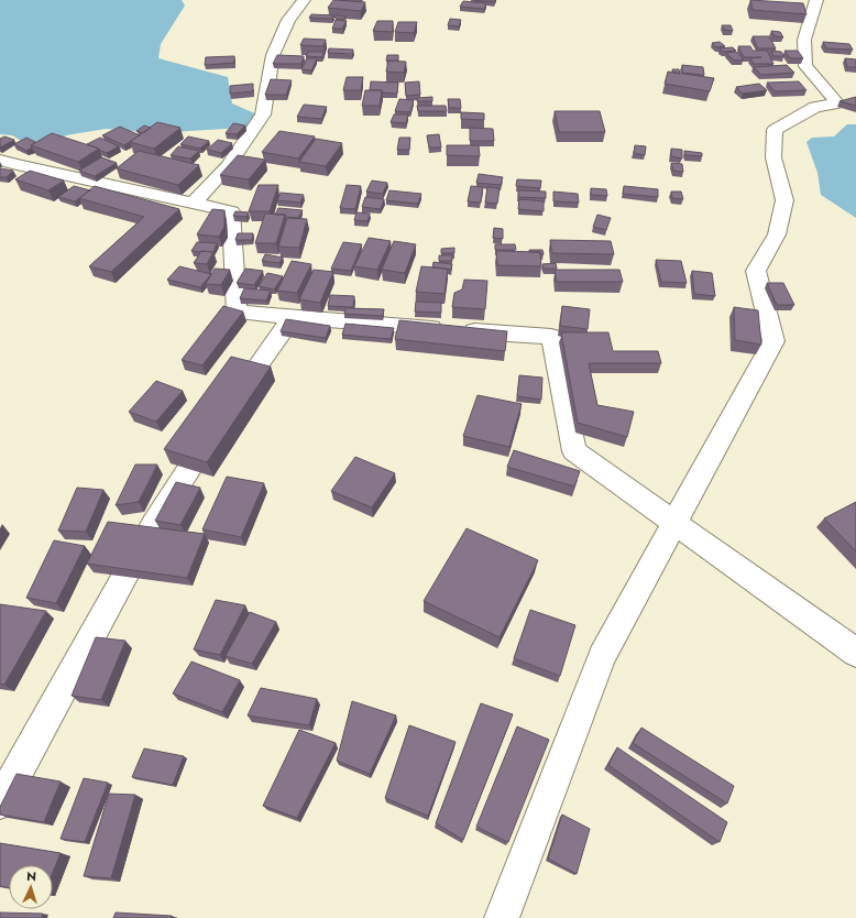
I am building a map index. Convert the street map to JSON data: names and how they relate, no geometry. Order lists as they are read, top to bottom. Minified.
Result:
{"north":"top"}
